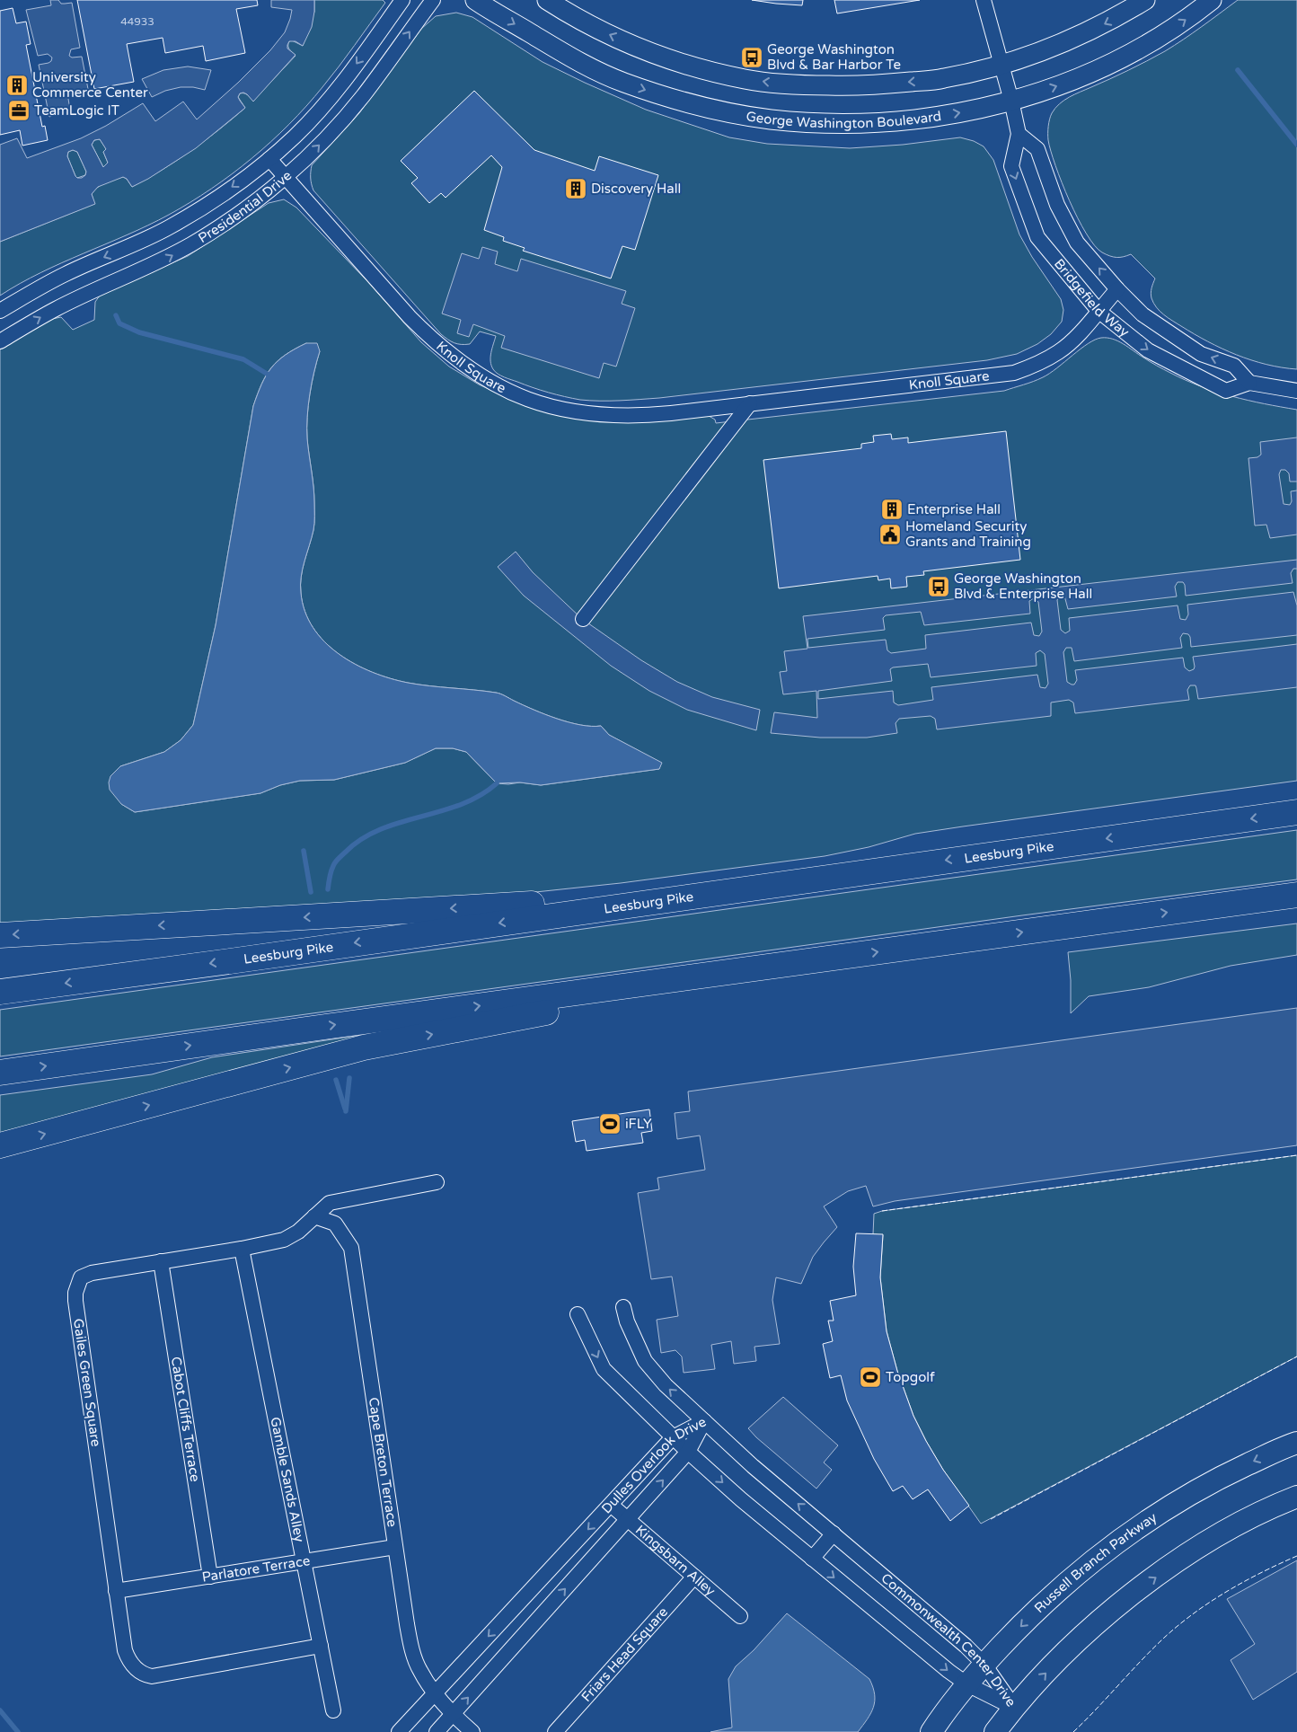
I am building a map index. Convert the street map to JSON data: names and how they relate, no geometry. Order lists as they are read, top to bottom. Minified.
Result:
{"streets":{"highway":["Leesburg Pike"],"main road":["Russell Branch Parkway"],"street":["George Washington Boulevard","Presidential Drive","Bridgefield Way","Knoll Square","Gailes Green Square","Cabot Cliffs Terrace","Cape Breton Terrace","Dulles Overlook Drive","Gamble Sands Alley","Kingsbarn Alley","Parlatore Terrace","Commonwealth Center Drive","Friars Head Square"]},"crossings":[["George Washington Boulevard","Bridgefield Way"],["Presidential Drive","Knoll Square"],["Bridgefield Way","Knoll Square"],["Gailes Green Square","Cabot Cliffs Terrace"],["Gailes Green Square","Cape Breton Terrace"],["Gailes Green Square","Gamble Sands Alley"],["Gailes Green Square","Parlatore Terrace"],["Cabot Cliffs Terrace","Parlatore Terrace"],["Cape Breton Terrace","Dulles Overlook Drive"],["Cape Breton Terrace","Parlatore Terrace"],["Dulles Overlook Drive","Kingsbarn Alley"],["Dulles Overlook Drive","Commonwealth Center Drive"],["Gamble Sands Alley","Parlatore Terrace"],["Kingsbarn Alley","Friars Head Square"],["Russell Branch Parkway","Commonwealth Center Drive"]],"places":{"bus stop":["George Washington Blvd & Bar Harbor Te","George Washington Blvd & Enterprise Hall"],"building":["University Commerce Center","Discovery Hall","Enterprise Hall"],"office":["TeamLogic IT"],"public building":["Homeland Security Grants and Training"],"sports":["iFLY","Topgolf"]},"house_numbers":["44933"]}
